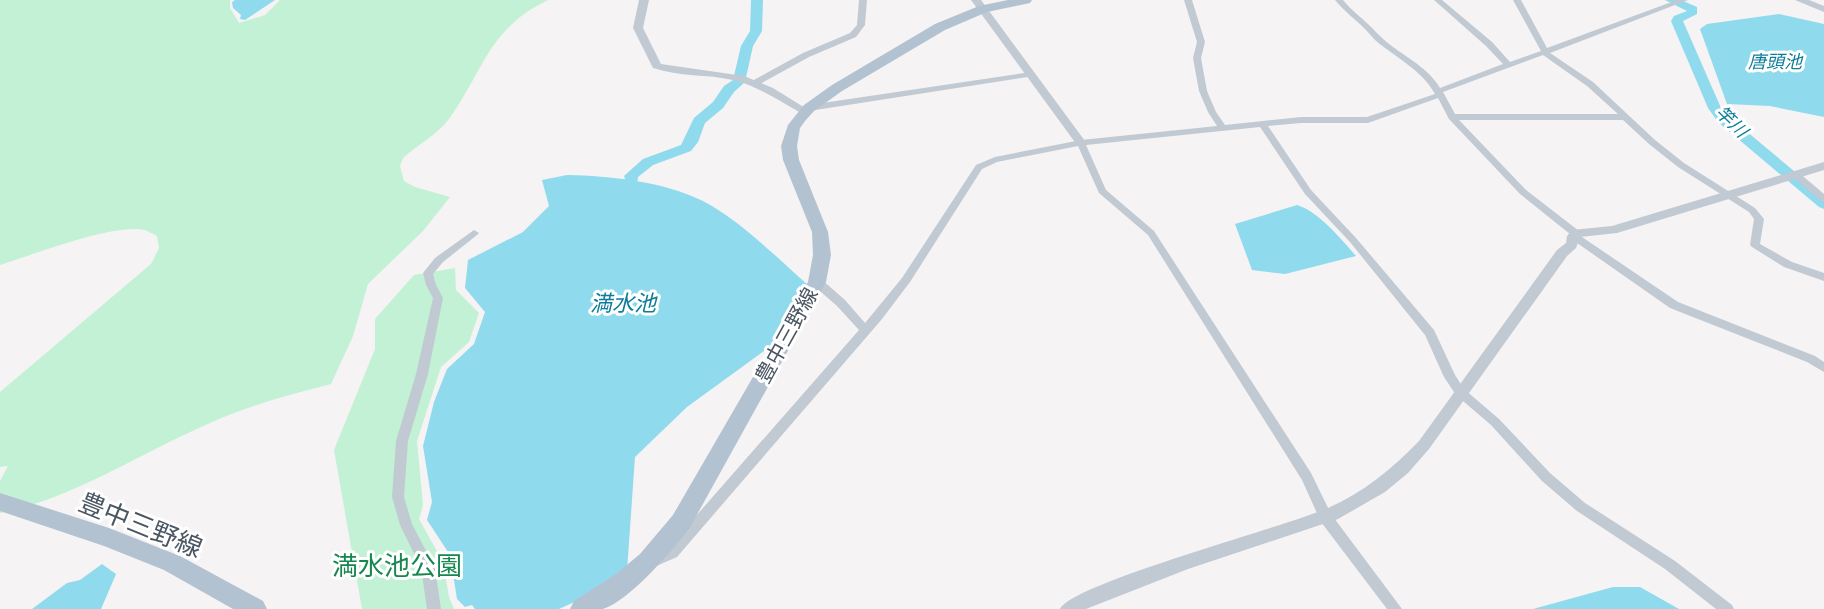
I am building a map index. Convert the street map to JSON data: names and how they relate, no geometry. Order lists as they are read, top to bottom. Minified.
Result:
{"streets":{"main road":["豊中三野線"]},"water":["唐頭池","竿川","満水池"],"parks":["満水池公園"]}
